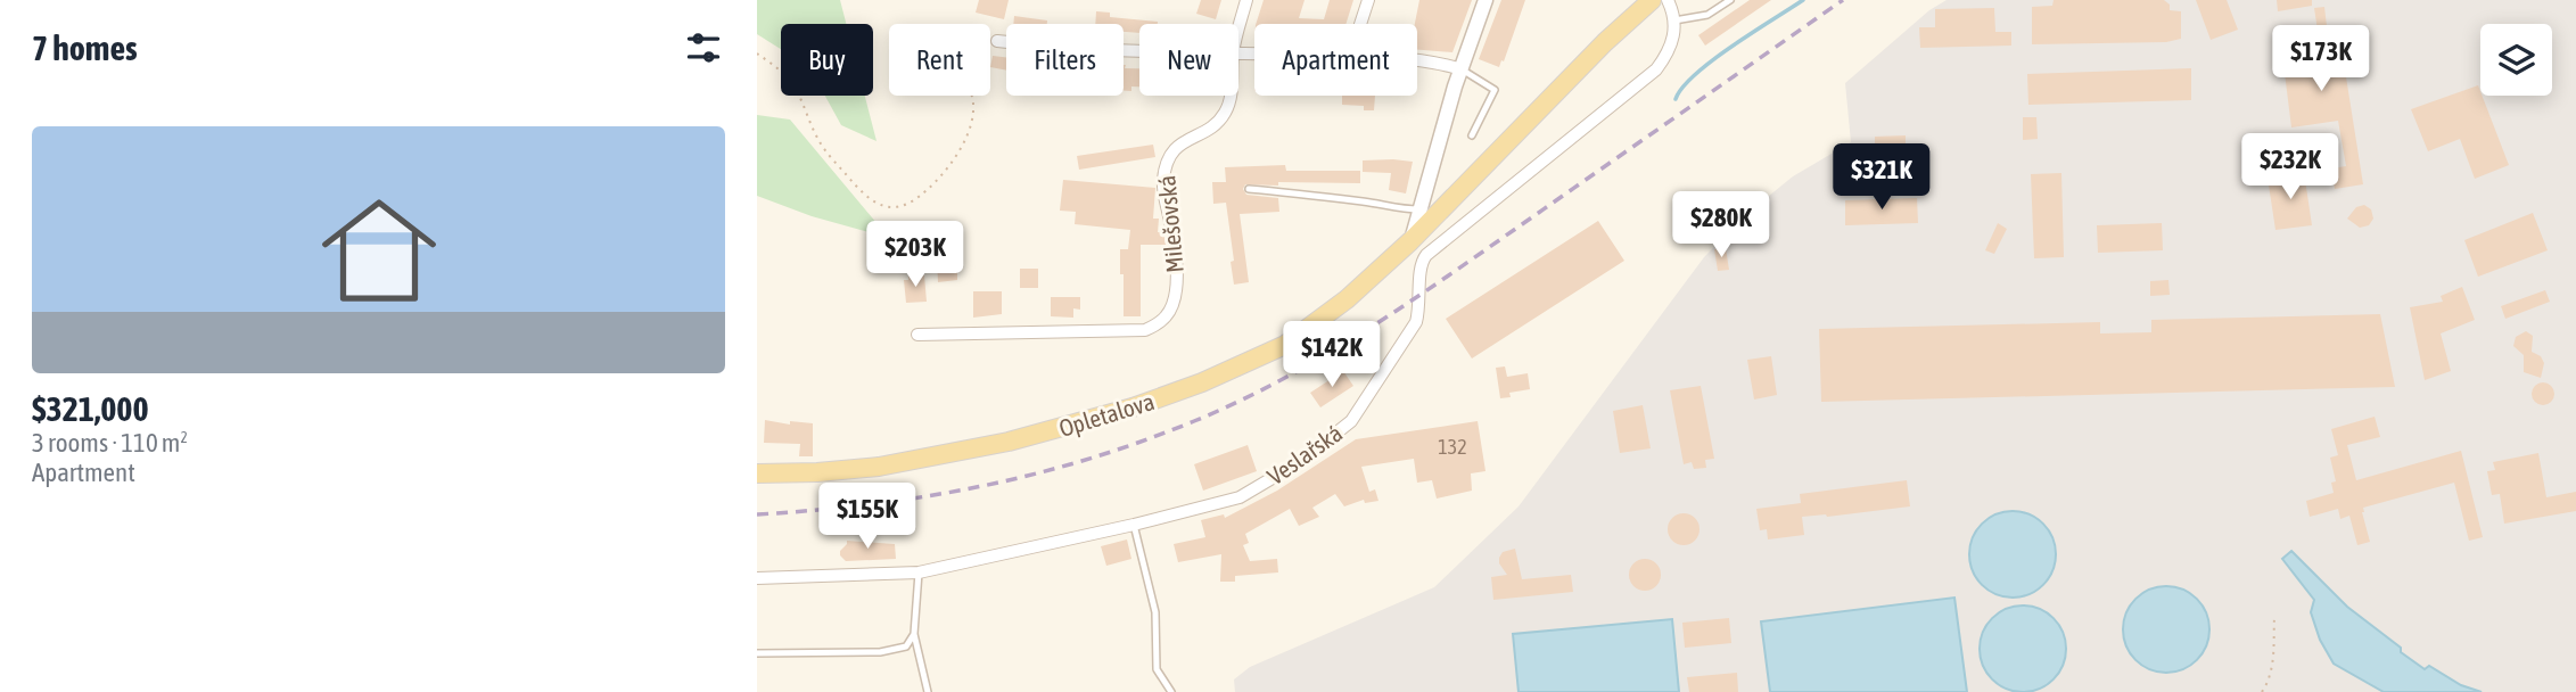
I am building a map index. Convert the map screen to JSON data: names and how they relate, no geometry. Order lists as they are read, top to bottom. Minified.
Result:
{"streets":{"main road":["Opletalova"],"street":["Milešovská","Veslařská"]},"house_numbers":["132"],"page":{"heading":"7 homes","chip":["Buy","Rent","Filters","New","Apartment"],"price":["$173K","$232K","$321K","$280K","$203K","$142K","$155K"],"list":[{"name":"$321,000","note":"3 rooms · 110 m² · Apartment"}]}}
